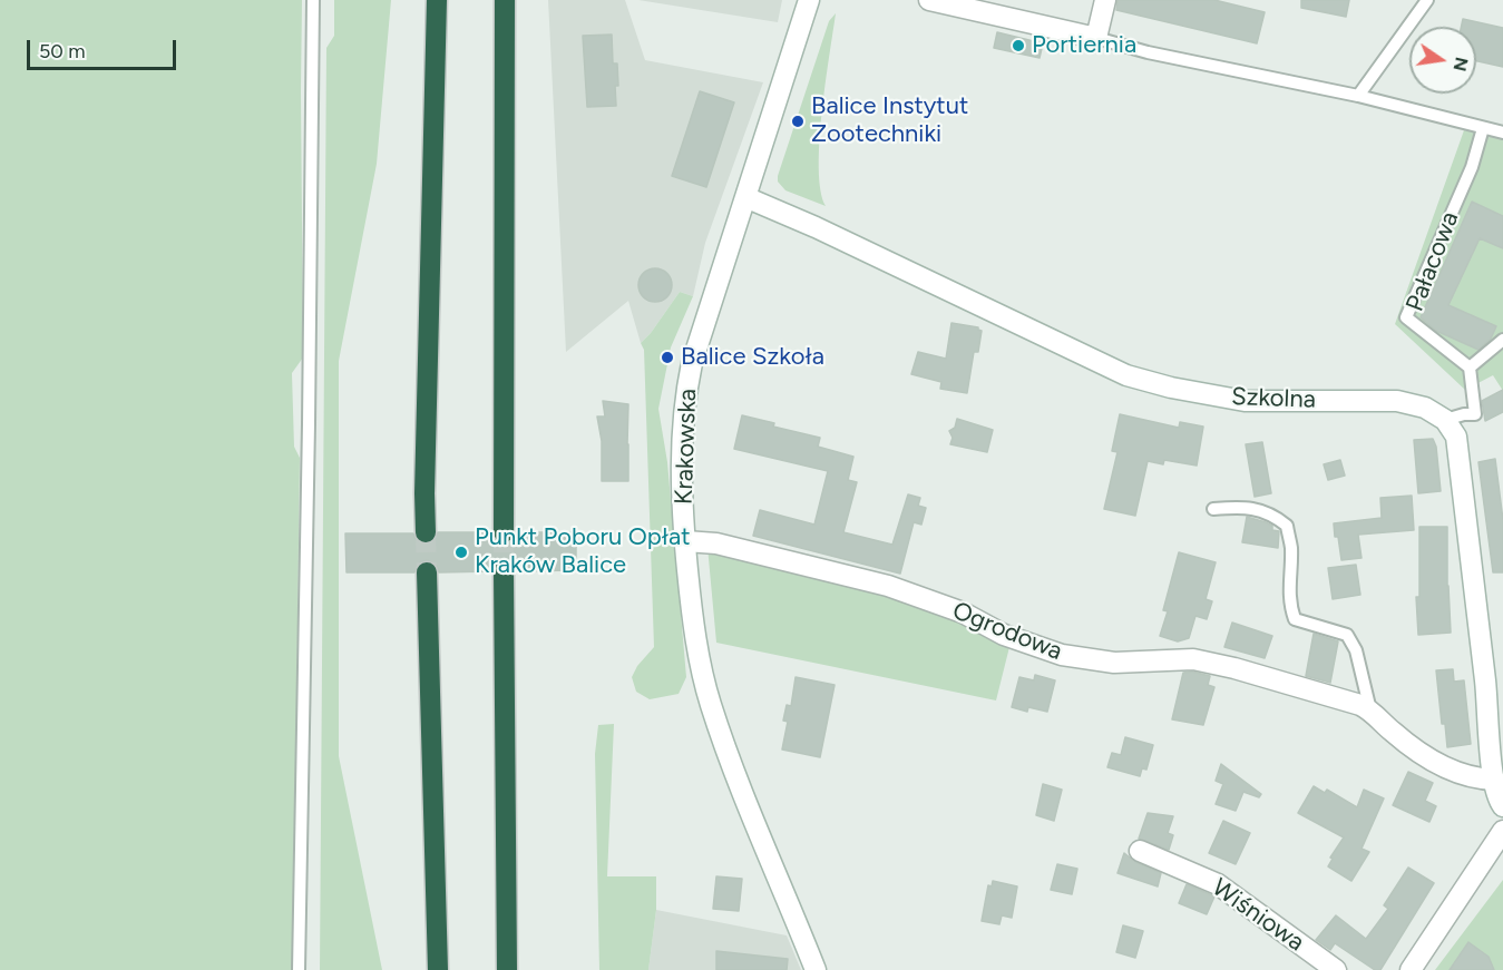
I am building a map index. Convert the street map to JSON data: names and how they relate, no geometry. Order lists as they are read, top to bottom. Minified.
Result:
{"streets":{"street":["Szkolna","Krakowska","Ogrodowa","Wiśniowa"],"lane":["Pałacowa"]},"crossings":[["Szkolna","Krakowska"],["Krakowska","Ogrodowa"]],"places":["Portiernia","Balice Instytut Zootechniki","Balice Szkoła","Punkt Poboru Opłat Kraków Balice"],"scale_bar":"50 m","north":"right"}
